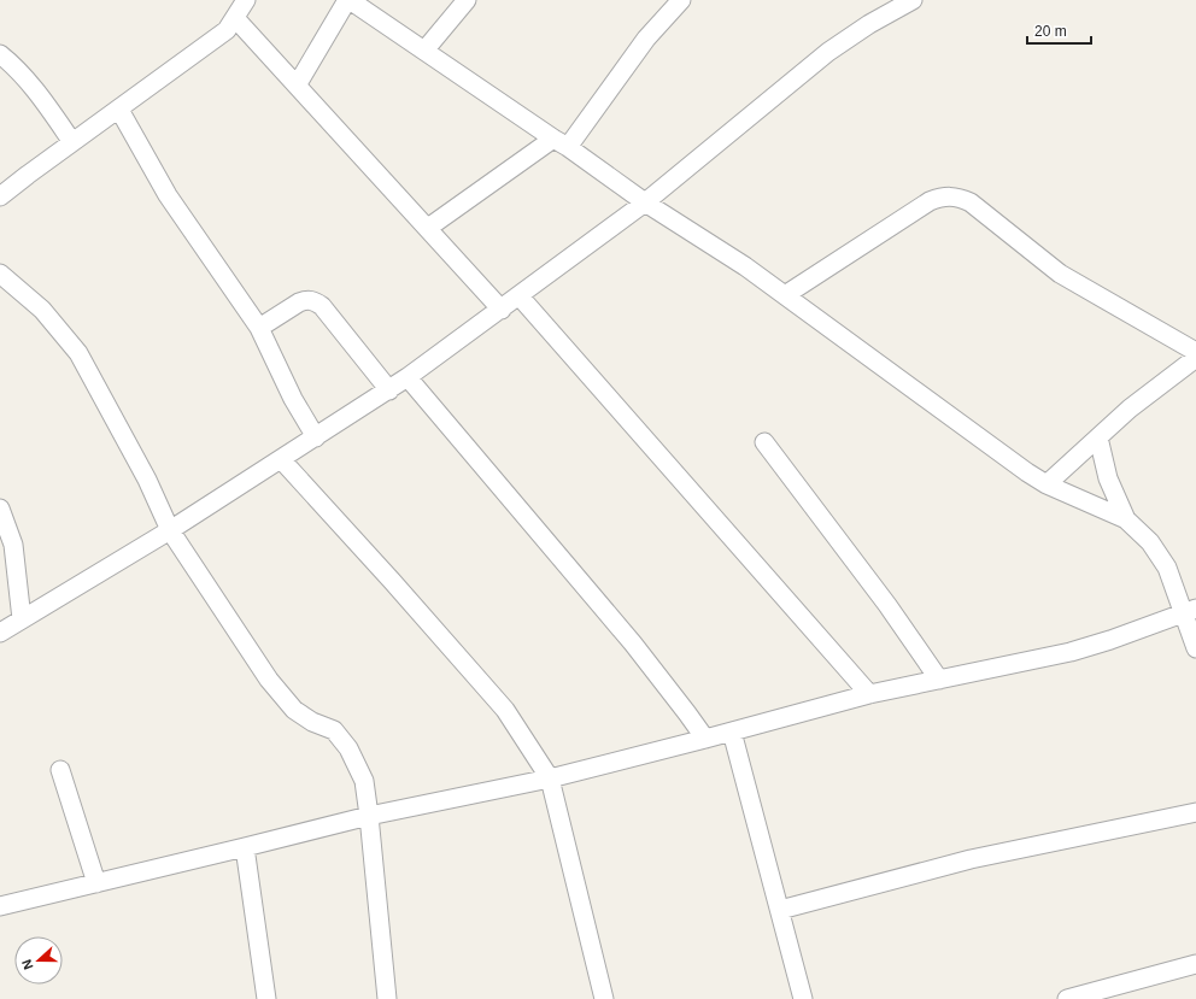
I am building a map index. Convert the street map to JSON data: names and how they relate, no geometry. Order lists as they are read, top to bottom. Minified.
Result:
{"scale_bar":"20 m","north":"left"}
